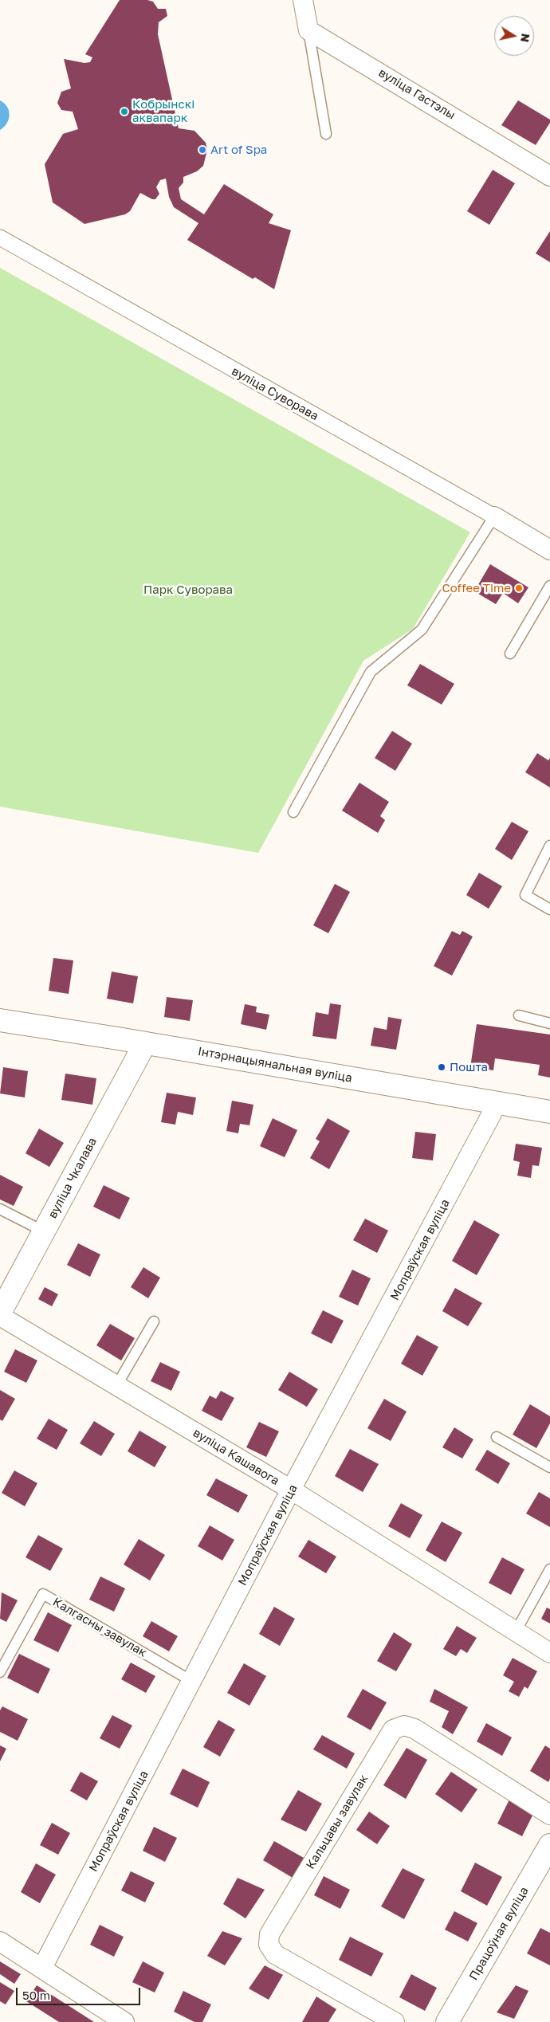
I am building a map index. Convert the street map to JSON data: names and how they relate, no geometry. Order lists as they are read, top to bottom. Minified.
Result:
{"streets":{"main road":["Інтэрнацыянальная вуліца","вуліца Чкалава","Працоўная вуліца"],"street":["вуліца Гастэлы","вуліца Суворава","Мопраўская вуліца","вуліца Кашавога","Кальцавы завулак"],"lane":["Калгасны завулак"]},"crossings":[["Інтэрнацыянальная вуліца","вуліца Чкалава"],["Інтэрнацыянальная вуліца","Мопраўская вуліца"],["вуліца Чкалава","вуліца Кашавога"],["Мопраўская вуліца","вуліца Кашавога"],["Мопраўская вуліца","Калгасны завулак"]],"parks":["Парк Суворава"],"places":["Кобрынскі аквапарк","Art of Spa","Coffee Time","Пошта"],"scale_bar":"50 m","north":"right"}
